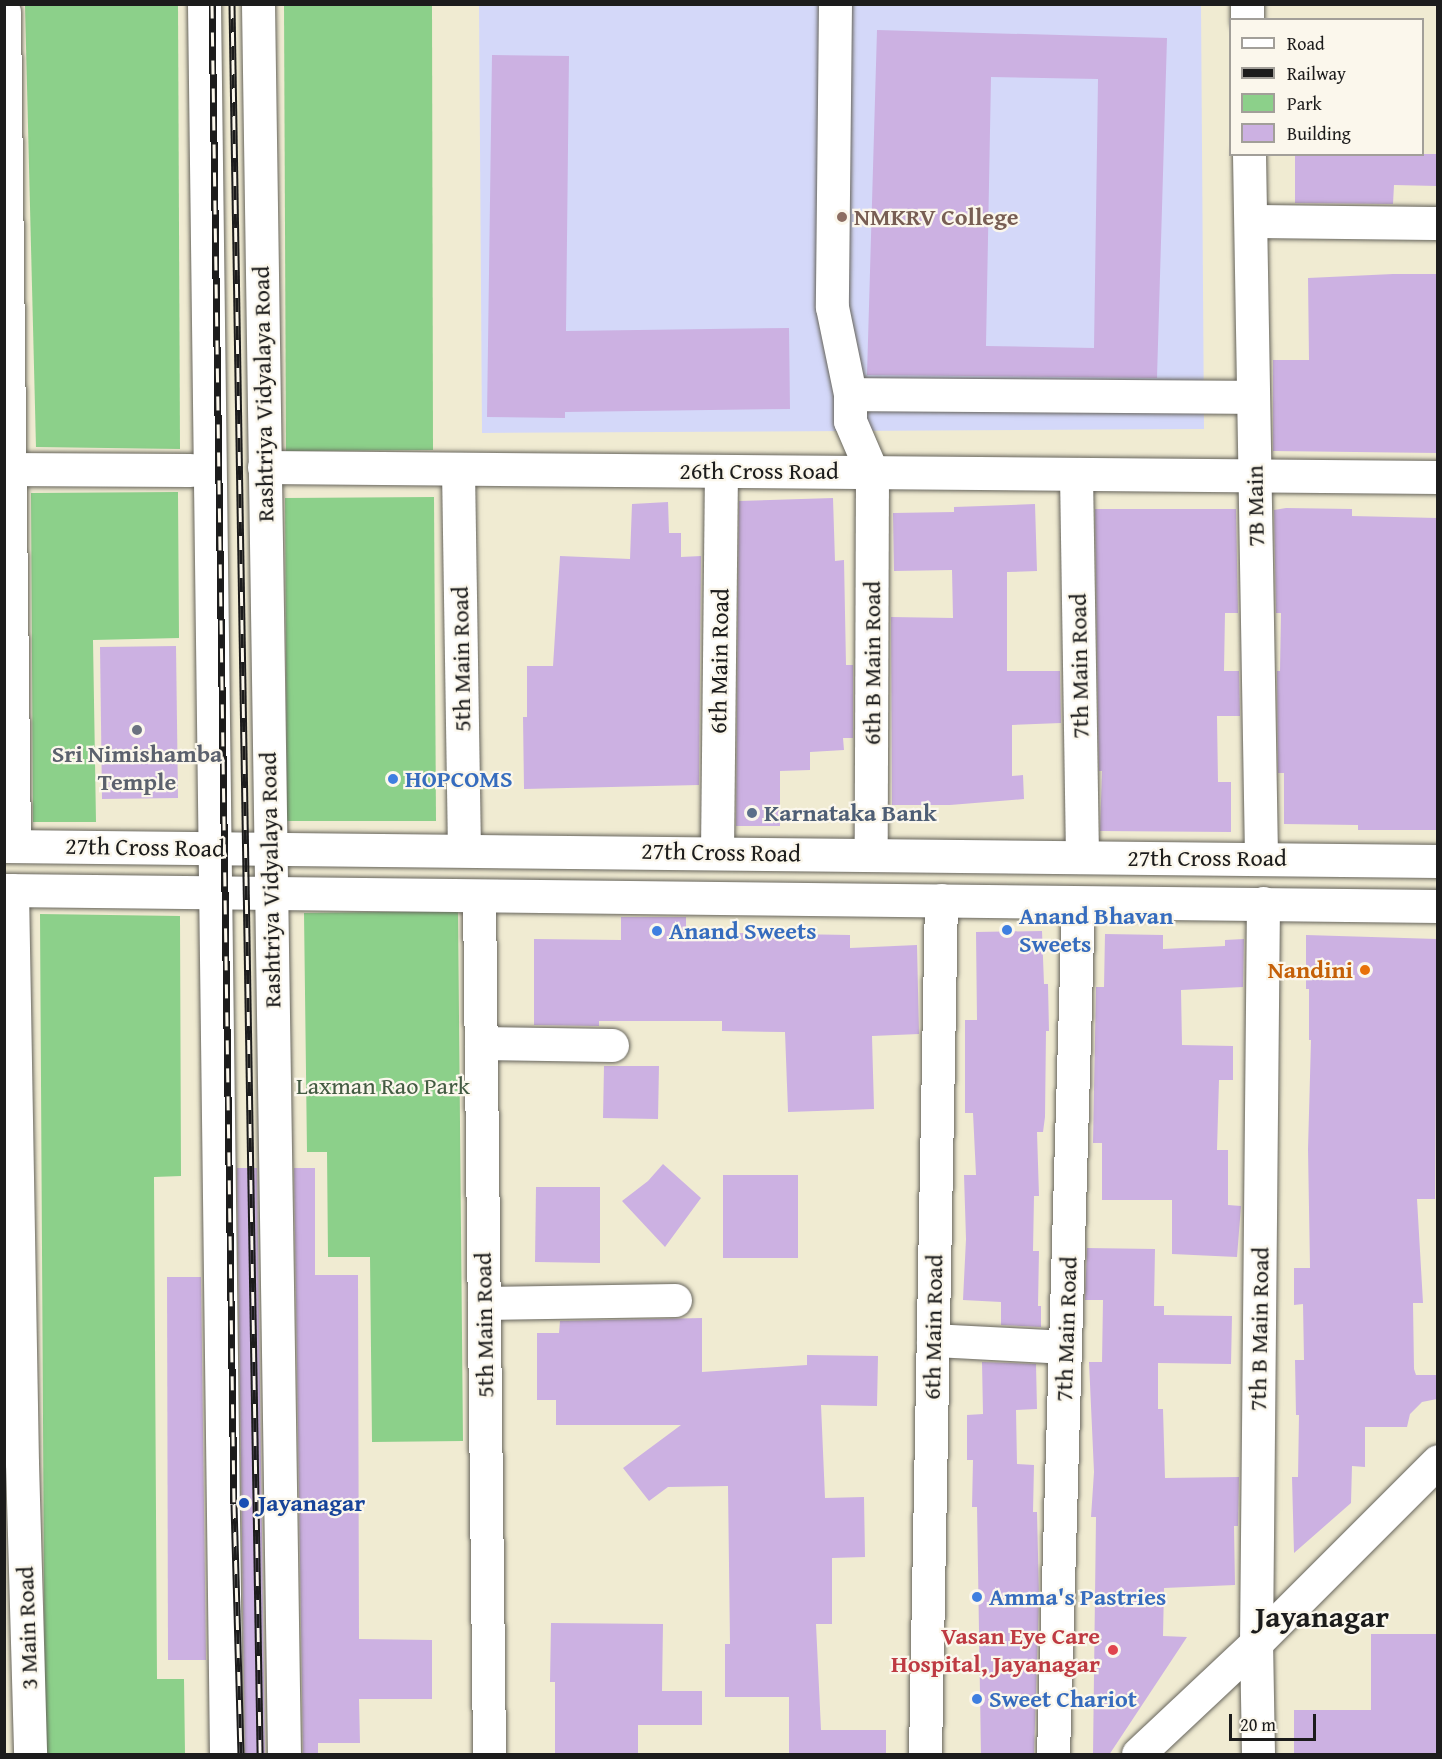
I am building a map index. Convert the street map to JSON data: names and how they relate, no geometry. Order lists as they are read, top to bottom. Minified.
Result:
{"streets":{"street":["Rashtriya Vidyalaya Road","26th Cross Road","7B Main","5th Main Road","6th Main Road","6th B Main Road","7th Main Road","27th Cross Road","7th B Main Road","3 Main Road"]},"crossings":[["Rashtriya Vidyalaya Road","26th Cross Road"],["Rashtriya Vidyalaya Road","27th Cross Road"],["26th Cross Road","7B Main"],["26th Cross Road","5th Main Road"],["26th Cross Road","6th Main Road"],["26th Cross Road","6th B Main Road"],["26th Cross Road","7th Main Road"],["7B Main","27th Cross Road"],["5th Main Road","27th Cross Road"],["6th Main Road","27th Cross Road"],["6th B Main Road","27th Cross Road"],["7th Main Road","27th Cross Road"],["27th Cross Road","7th B Main Road"],["27th Cross Road","3 Main Road"]],"districts":["Jayanagar"],"parks":["Laxman Rao Park"],"places":["NMKRV College","Sri Nimishamba Temple","HOPCOMS","Karnataka Bank","Anand Bhavan Sweets","Anand Sweets","Nandini","Jayanagar","Amma's Pastries","Vasan Eye Care Hospital, Jayanagar","Sweet Chariot"],"legend":["Road","Railway","Park","Building"],"scale_bar":"20 m"}
